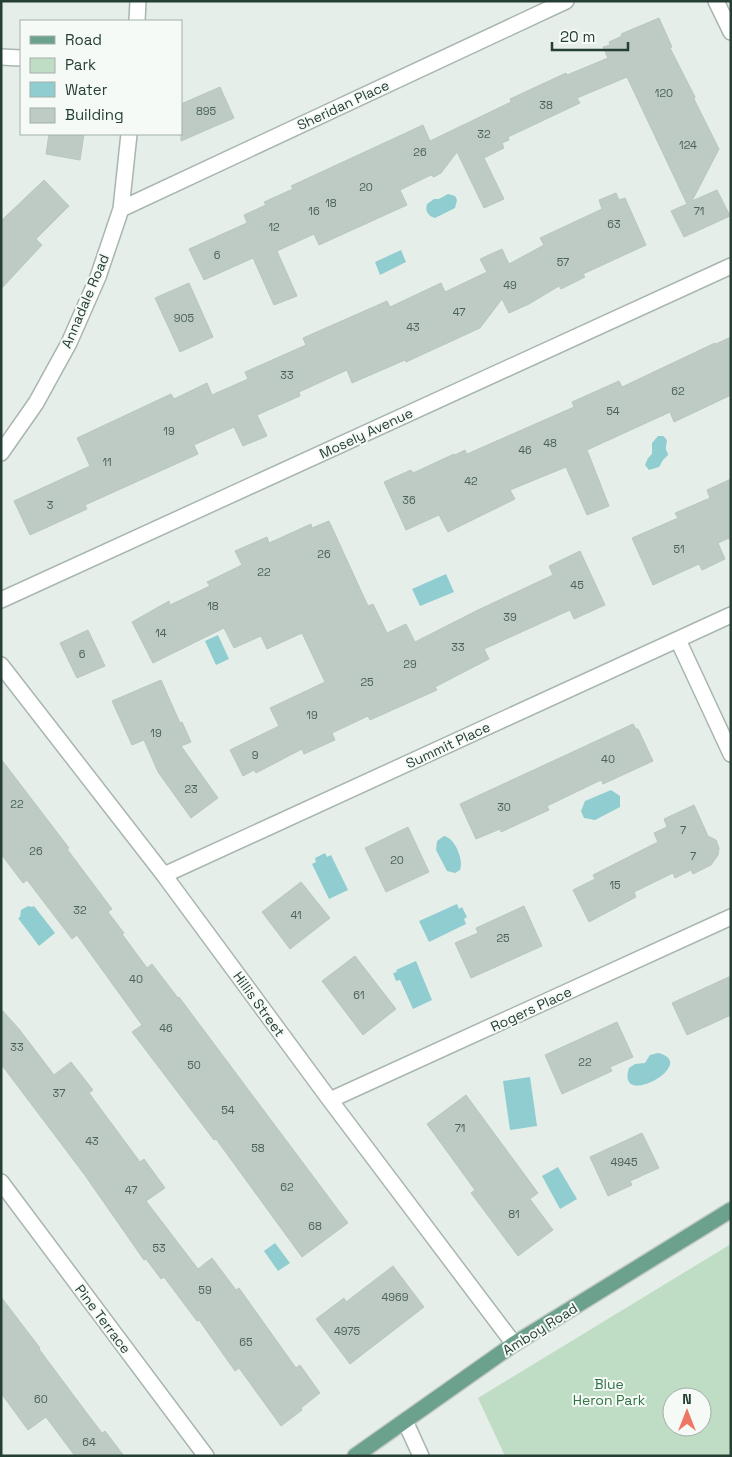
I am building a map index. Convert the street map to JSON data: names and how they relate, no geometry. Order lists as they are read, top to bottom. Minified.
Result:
{"streets":{"main road":["Amboy Road"],"street":["Sheridan Place","Annadale Road","Mosely Avenue","Summit Place","Hillis Street","Rogers Place","Pine Terrace"]},"crossings":[["Sheridan Place","Annadale Road"],["Summit Place","Hillis Street"],["Hillis Street","Rogers Place"],["Hillis Street","Amboy Road"]],"parks":["Blue Heron Park"],"house_numbers":["120","38","895","32","124","26","20","18","16","71","63","12","6","57","49","47","905","43","33","62","54","19","48","46","11","42","36","3","51","26","22","45","18","39","14","33","6","29","25","19","19","9","40","23","22","30","7","26","7","20","15","32","41","25","40","61","46","33","22","50","37","54","71","43","58","4945","62","47","81","68","53","59","4969","4975","65","60","64"],"legend":["Road","Park","Water","Building"],"scale_bar":"20 m","north":"top"}
